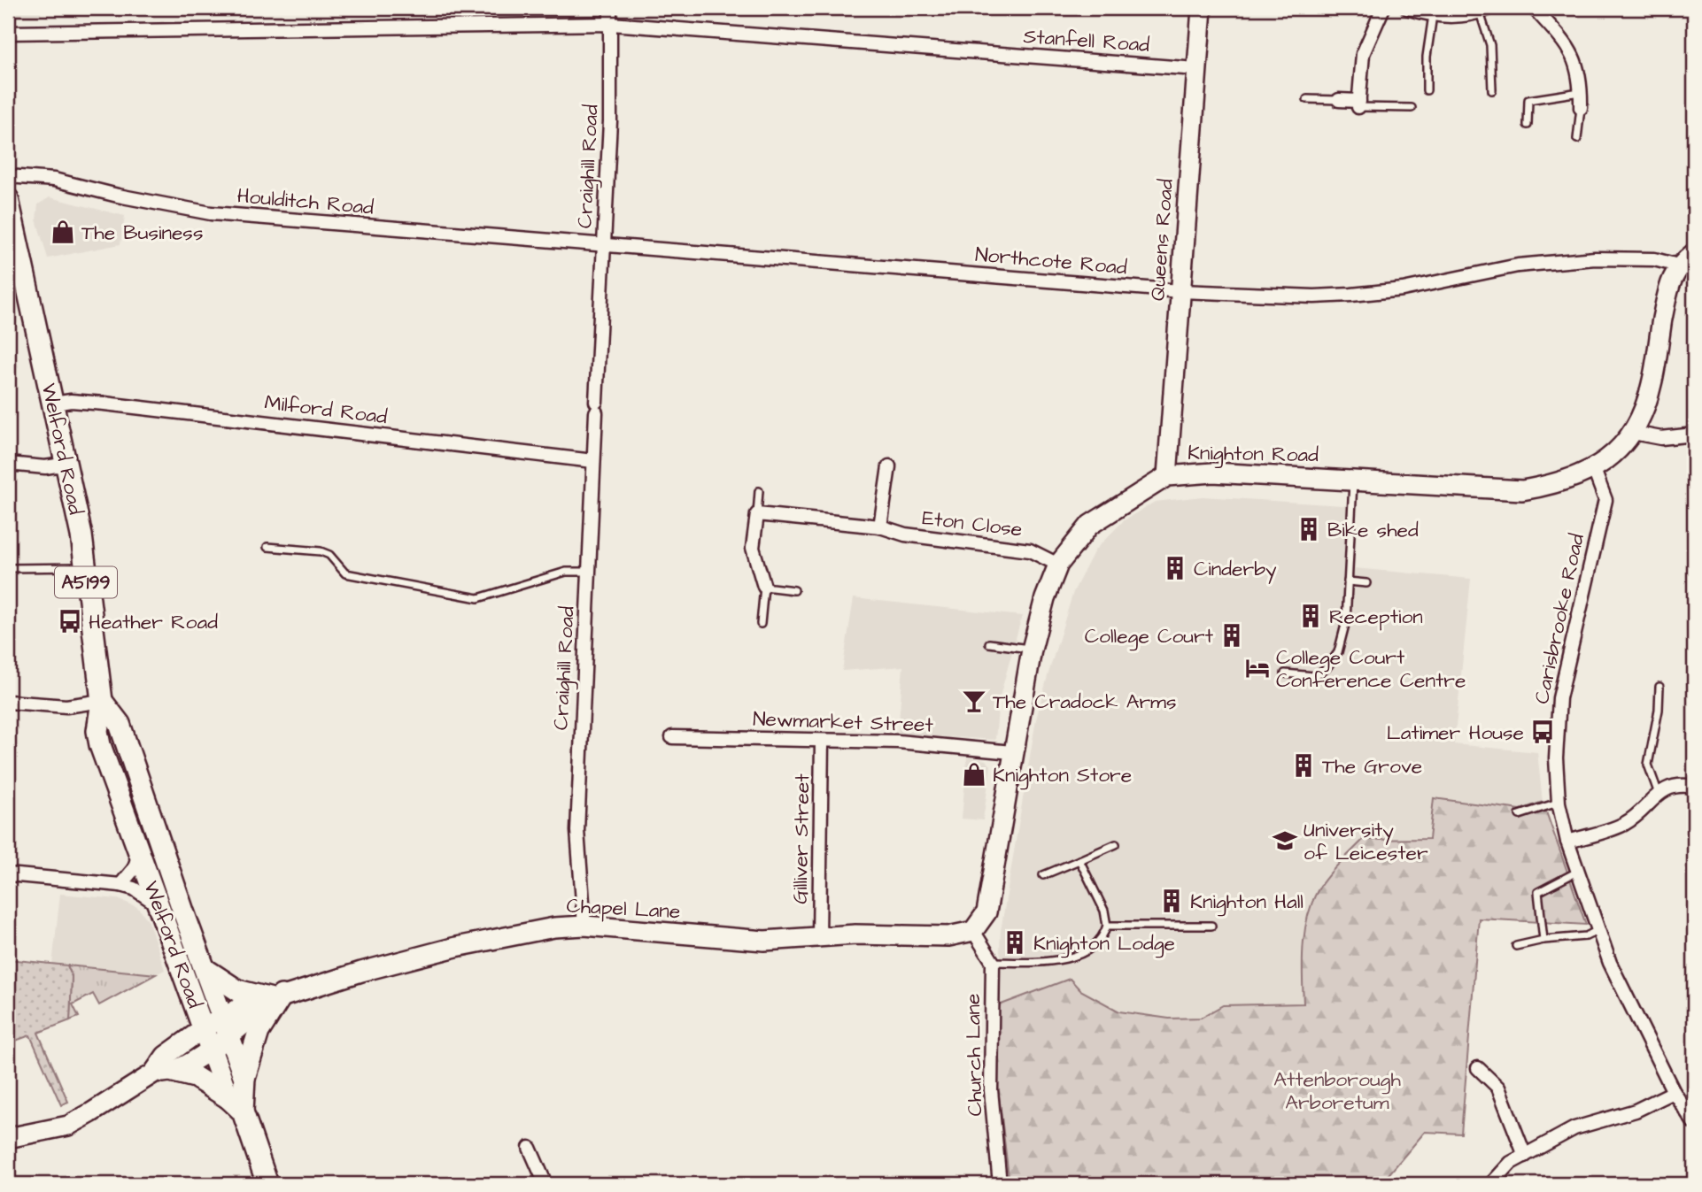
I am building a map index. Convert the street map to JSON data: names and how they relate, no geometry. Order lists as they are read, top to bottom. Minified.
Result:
{"streets":{"main road":["Welford Road","A5199"],"street":["Stanfell Road","Craighill Road","Houlditch Road","Queens Road","Northcote Road","Milford Road","Knighton Road","Eton Close","Carisbrooke Road","Newmarket Street","Gilliver Street","Chapel Lane","Church Lane"]},"crossings":[["Stanfell Road","Craighill Road"],["Stanfell Road","Queens Road"],["Craighill Road","Houlditch Road"],["Craighill Road","Northcote Road"],["Craighill Road","Milford Road"],["Craighill Road","Chapel Lane"],["Houlditch Road","Northcote Road"],["Queens Road","Northcote Road"],["Queens Road","Knighton Road"],["Northcote Road","Knighton Road"],["Milford Road","Welford Road"],["Welford Road","Chapel Lane"],["Knighton Road","Eton Close"],["Knighton Road","Carisbrooke Road"],["Knighton Road","Newmarket Street"],["Knighton Road","Chapel Lane"],["Newmarket Street","Gilliver Street"],["Gilliver Street","Chapel Lane"]],"parks":["Attenborough Arboretum"],"places":{"shop":["The Business","Knighton Store"],"building":["Bike shed","Cinderby","Reception","College Court","The Grove","Knighton Hall","Knighton Lodge"],"bus stop":["Heather Road","Latimer House"],"hotel":["College Court Conference Centre"],"bar":["The Cradock Arms"],"school or university":["University of Leicester"]}}
